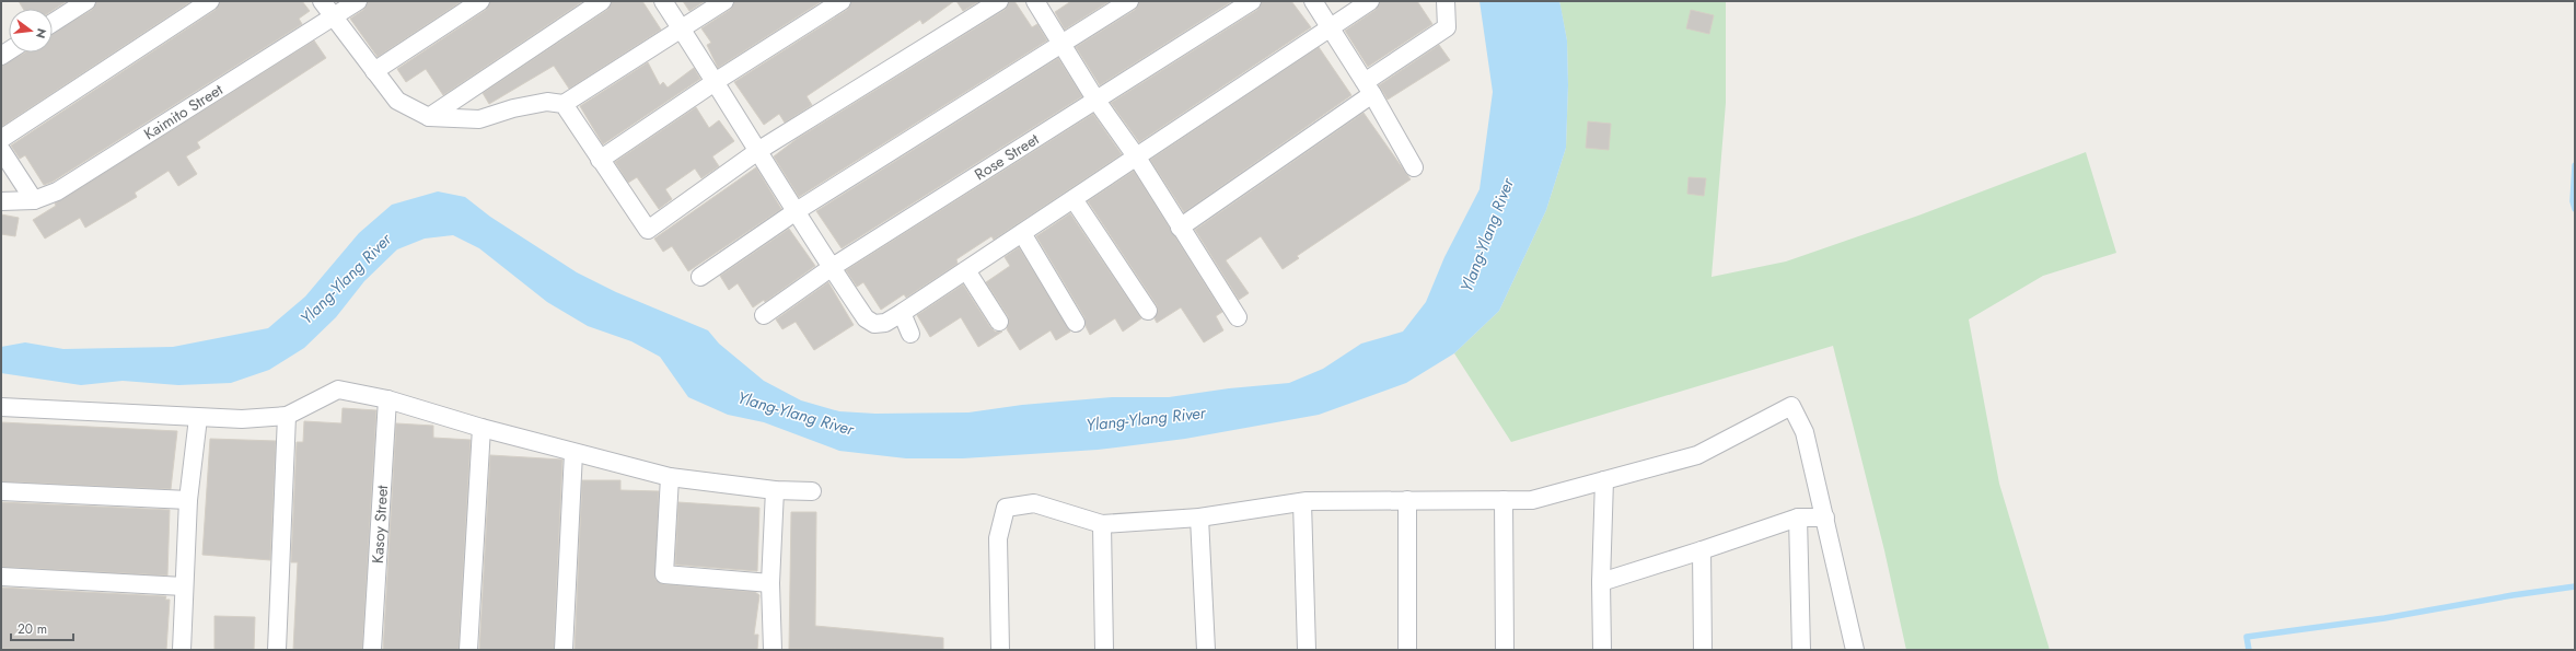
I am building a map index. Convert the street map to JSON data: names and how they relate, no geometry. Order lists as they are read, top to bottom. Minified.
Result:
{"streets":{"street":["Kaimito Street","Rose Street","Kasoy Street"]},"water":["Ylang-Ylang River"],"scale_bar":"20 m","north":"right"}
